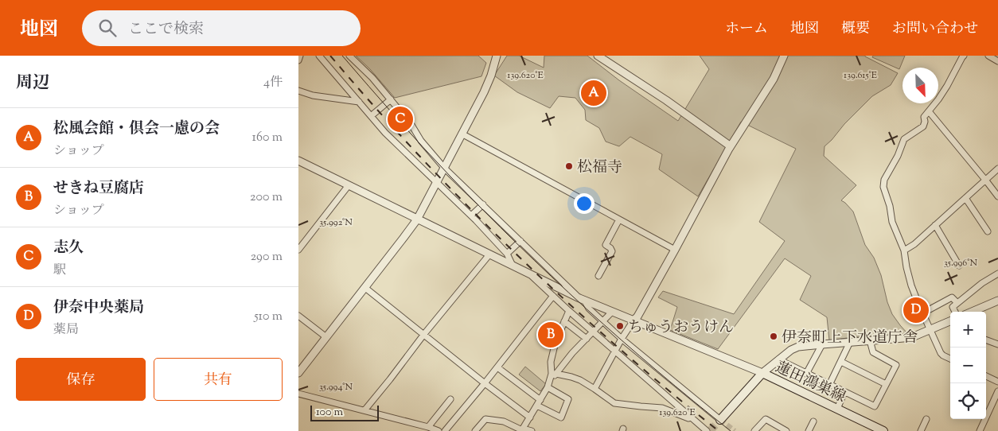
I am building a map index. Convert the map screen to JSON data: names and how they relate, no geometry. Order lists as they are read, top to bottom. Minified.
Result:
{"streets":{"main road":["蓮田鴻巣線"]},"places":["松福寺","ちゅうおうけん","伊奈町上下水道庁舎"],"scale_bar":"100 m","north":"bottom right","page":{"header":"地図","search":"ここで検索","nav":["ホーム","地図","概要","お問い合わせ"],"heading":["周辺","4件"],"pins":["A","C","D","B"],"list":[{"mark":"A","name":"松風会館・倶会一慮の会","note":"ショップ","value":"160 m"},{"mark":"B","name":"せきね豆腐店","note":"ショップ","value":"200 m"},{"mark":"C","name":"志久","note":"駅","value":"290 m"},{"mark":"D","name":"伊奈中央薬局","note":"薬局","value":"510 m"}],"map_buttons":["+","−"],"buttons":["保存","共有"],"scale":"100 m"},"coordinates":["139.620°E","139.615°E","35.992°N","35.996°N","35.994°N"]}
